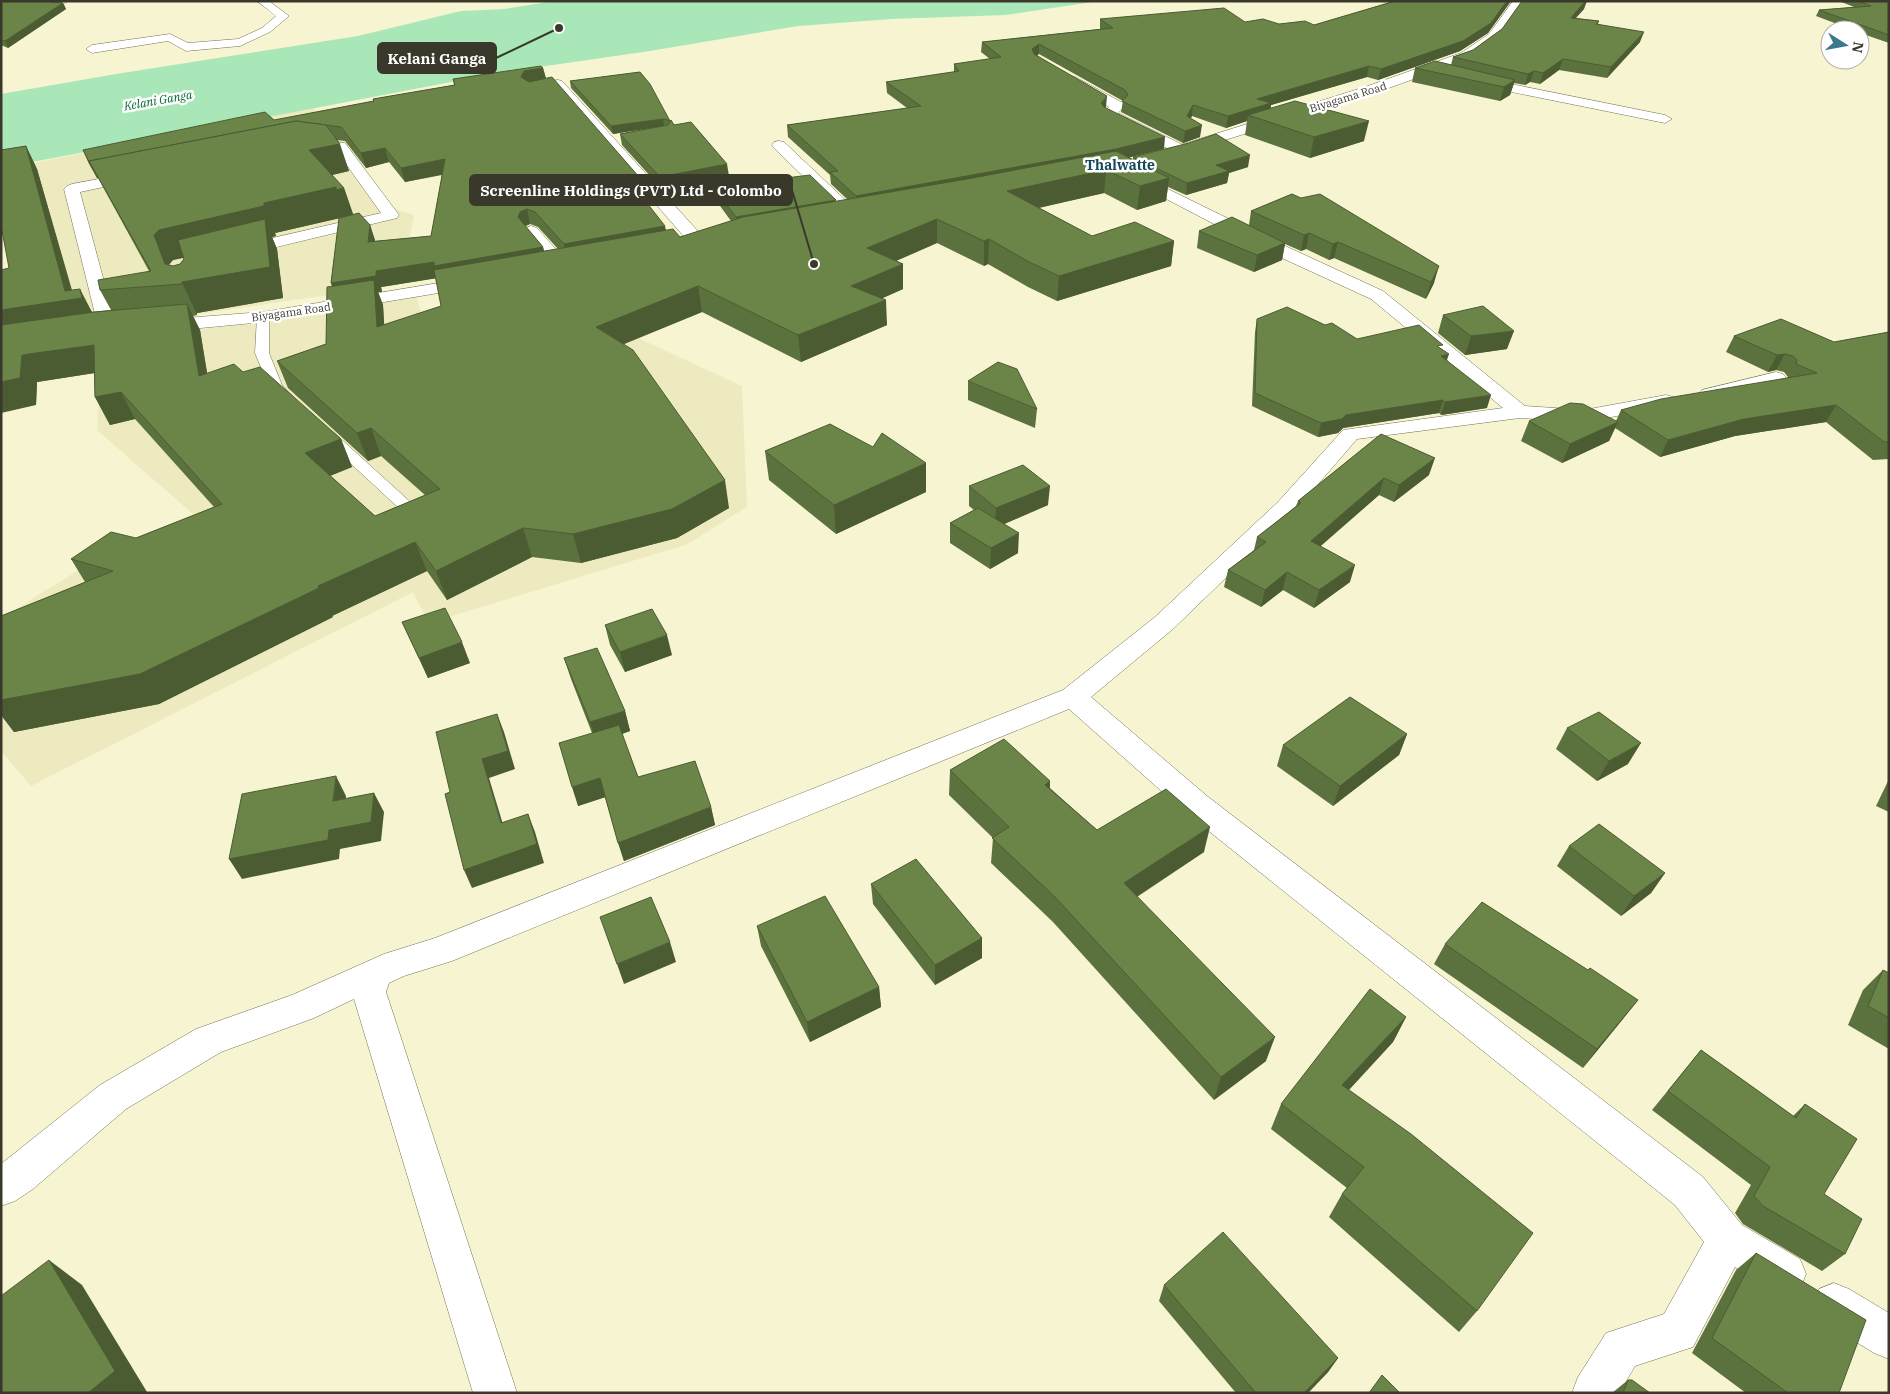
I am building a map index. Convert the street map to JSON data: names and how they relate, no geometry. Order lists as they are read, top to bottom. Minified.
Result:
{"streets":{"street":["Biyagama Road"]},"districts":["Thalwatte"],"water":["Kelani Ganga"],"places":["Kelani Ganga","Screenline Holdings (PVT) Ltd - Colombo"],"north":"right"}
